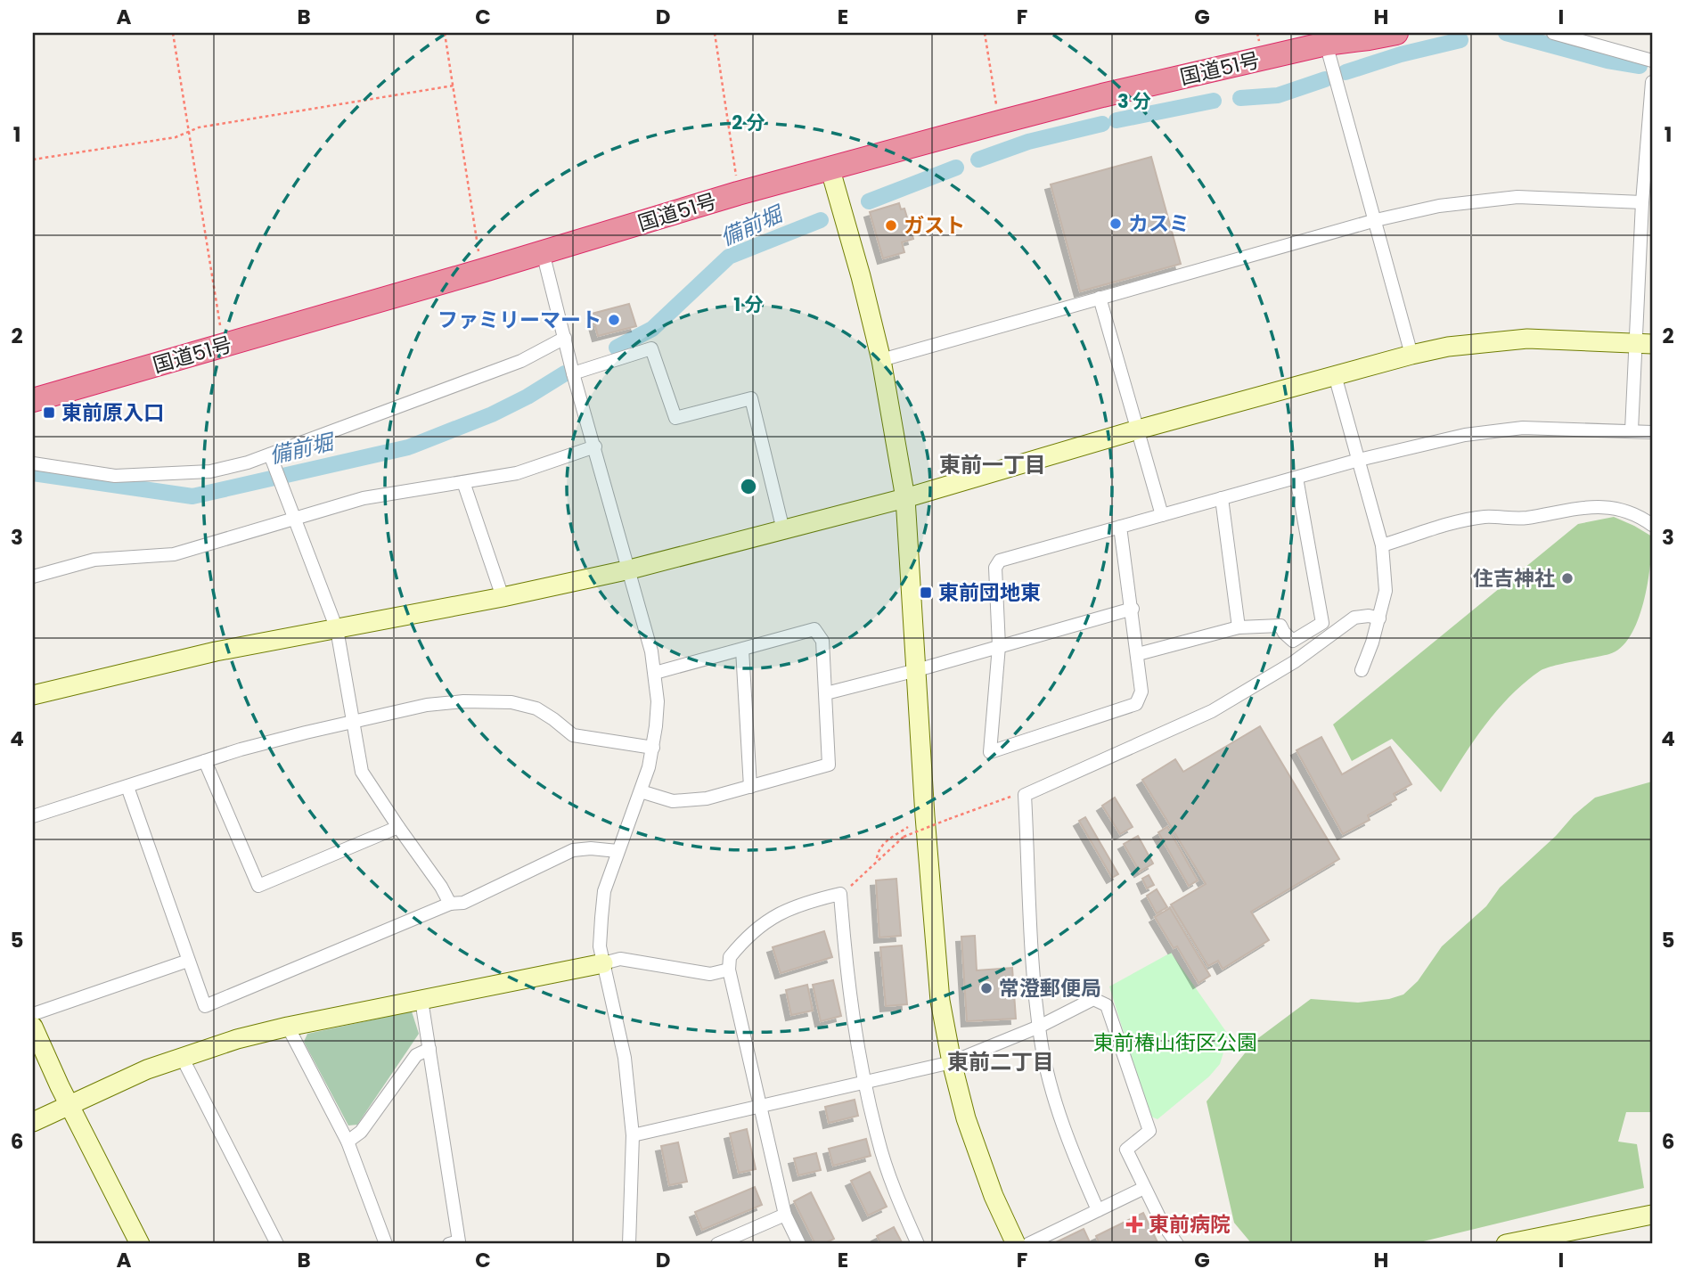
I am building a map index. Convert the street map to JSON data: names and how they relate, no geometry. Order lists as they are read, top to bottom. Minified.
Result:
{"streets":{"highway":["国道51号"]},"districts":["東前一丁目","東前二丁目"],"water":["備前堀"],"parks":["東前椿山街区公園"],"places":{"other":["カスミ","ガスト","ファミリーマート","住吉神社","常澄郵便局"],"transit":["東前原入口","東前団地東"],"health":["東前病院"]},"grid":{"columns":["A","B","C","D","E","F","G","H","I"],"rows":["1","2","3","4","5","6"]},"rings":["3 分","2 分","1 分"]}
